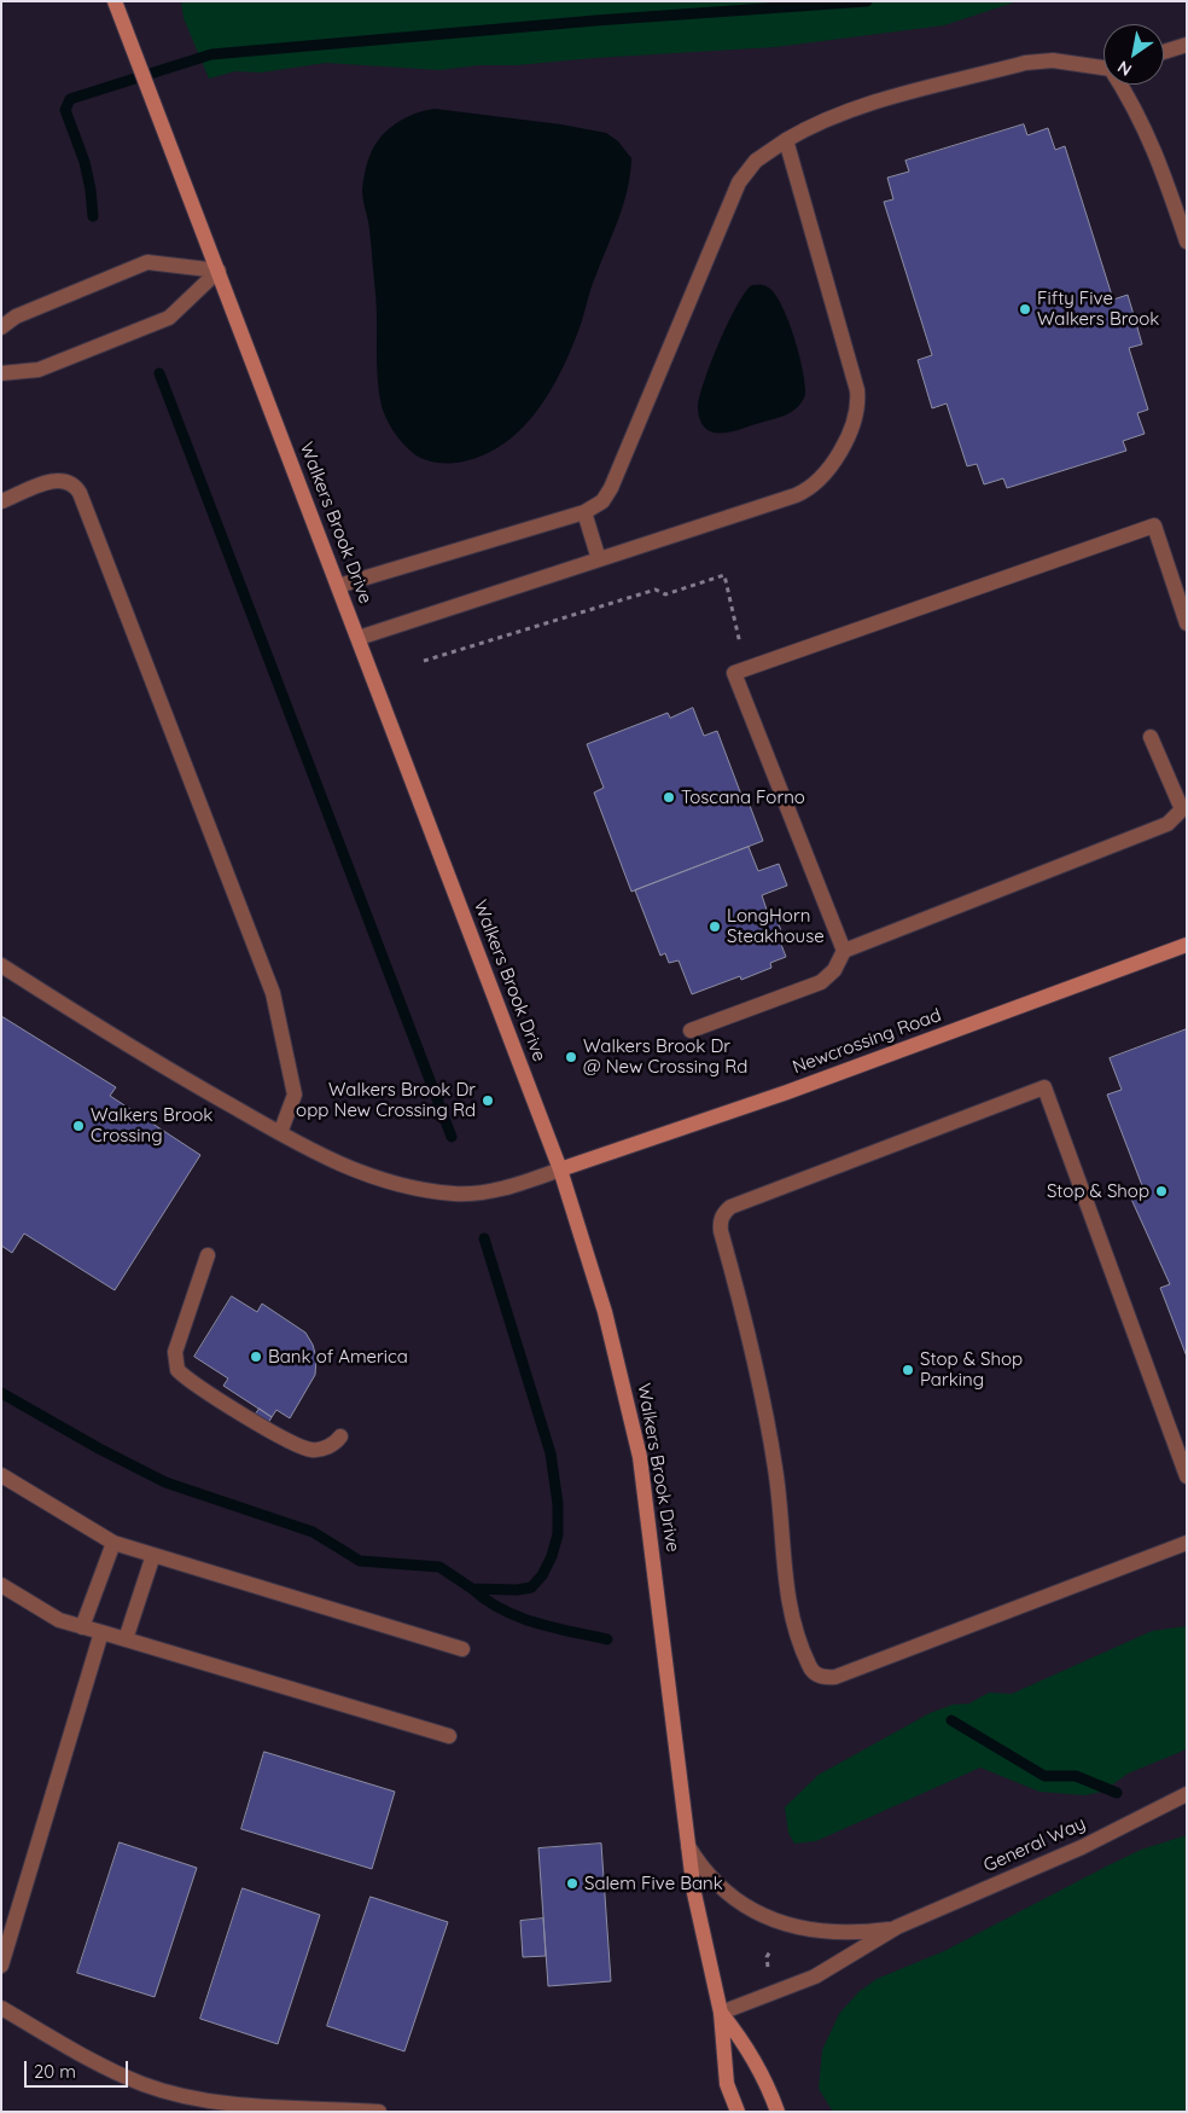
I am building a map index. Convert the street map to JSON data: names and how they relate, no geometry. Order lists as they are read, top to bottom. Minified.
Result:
{"streets":{"street":["Walkers Brook Drive","Newcrossing Road","General Way"]},"crossings":[["Walkers Brook Drive","Newcrossing Road"],["Walkers Brook Drive","General Way"]],"places":["Fifty Five Walkers Brook","Toscana Forno","LongHorn Steakhouse","Walkers Brook Dr @ New Crossing Rd","Walkers Brook Dr opp New Crossing Rd","Walkers Brook Crossing","Stop & Shop","Bank of America","Stop & Shop Parking","Salem Five Bank"],"scale_bar":"20 m","north":"bottom left"}
